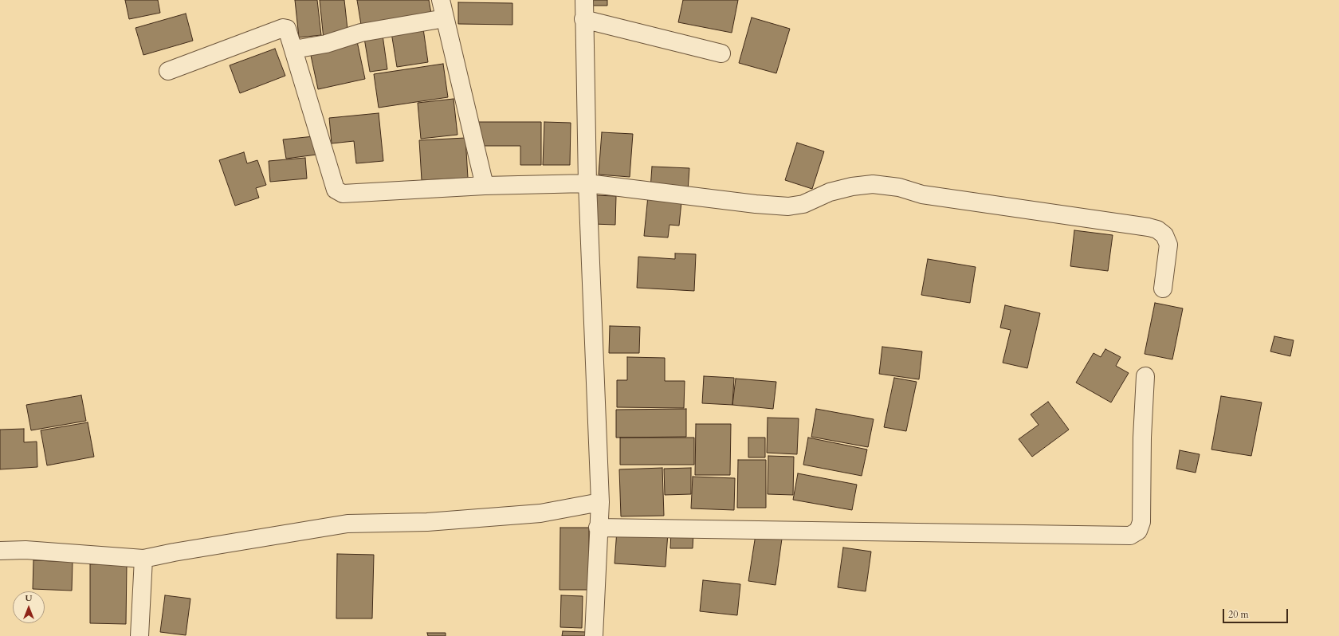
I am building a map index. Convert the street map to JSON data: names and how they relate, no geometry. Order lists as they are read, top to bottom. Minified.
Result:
{"scale_bar":"20 m","north":"top"}
